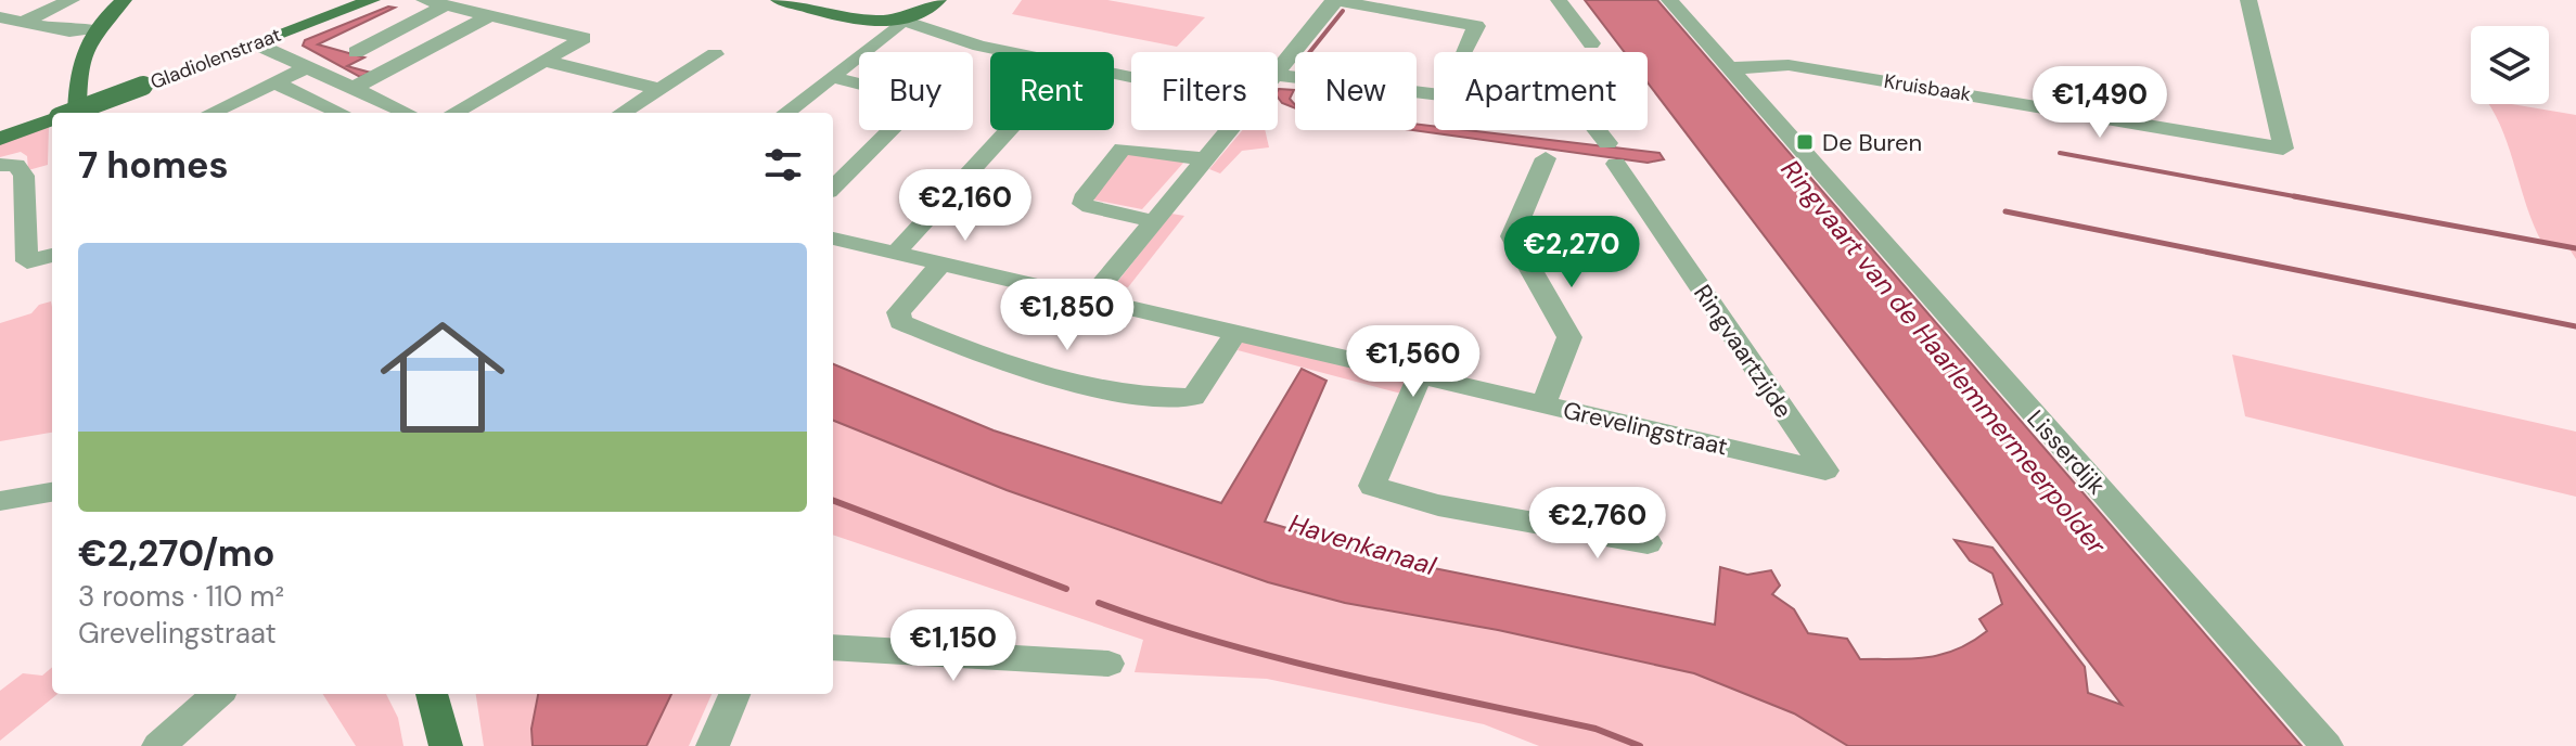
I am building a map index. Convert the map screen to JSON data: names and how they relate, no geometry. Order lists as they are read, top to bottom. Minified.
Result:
{"streets":{"main road":["Gladiolenstraat"],"street":["Kruisbaak","Ringvaartzijde","Grevelingstraat","Lisserdijk"]},"crossings":[["Kruisbaak","Lisserdijk"],["Ringvaartzijde","Grevelingstraat"]],"water":["Ringvaart van de Haarlemmermeerpolder","Havenkanaal"],"places":{"transit":["De Buren"]},"page":{"chip":["Buy","Rent","Filters","New","Apartment"],"price":["€1,490","€2,160","€2,270","€1,850","€1,560","€2,760","€1,150"],"heading":"7 homes","list":[{"name":"€2,270/mo","note":"3 rooms · 110 m² · Grevelingstraat"}]}}
